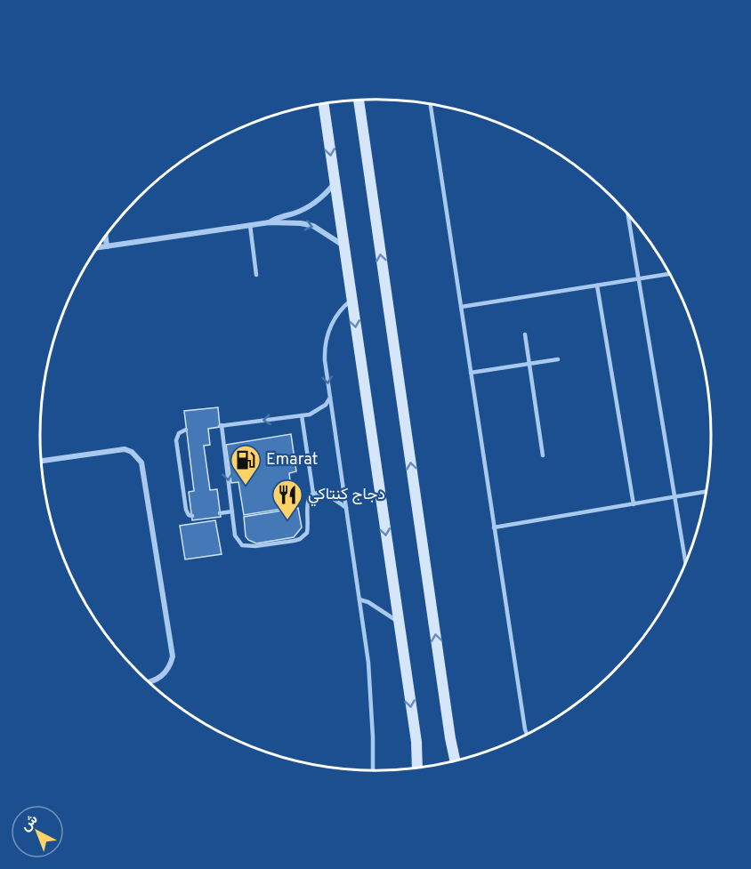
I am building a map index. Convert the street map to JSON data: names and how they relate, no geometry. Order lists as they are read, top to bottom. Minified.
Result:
{"places":{"fuel station":["Emarat"],"restaurant":["دجاج كنتاكي"]},"north":"top left"}
